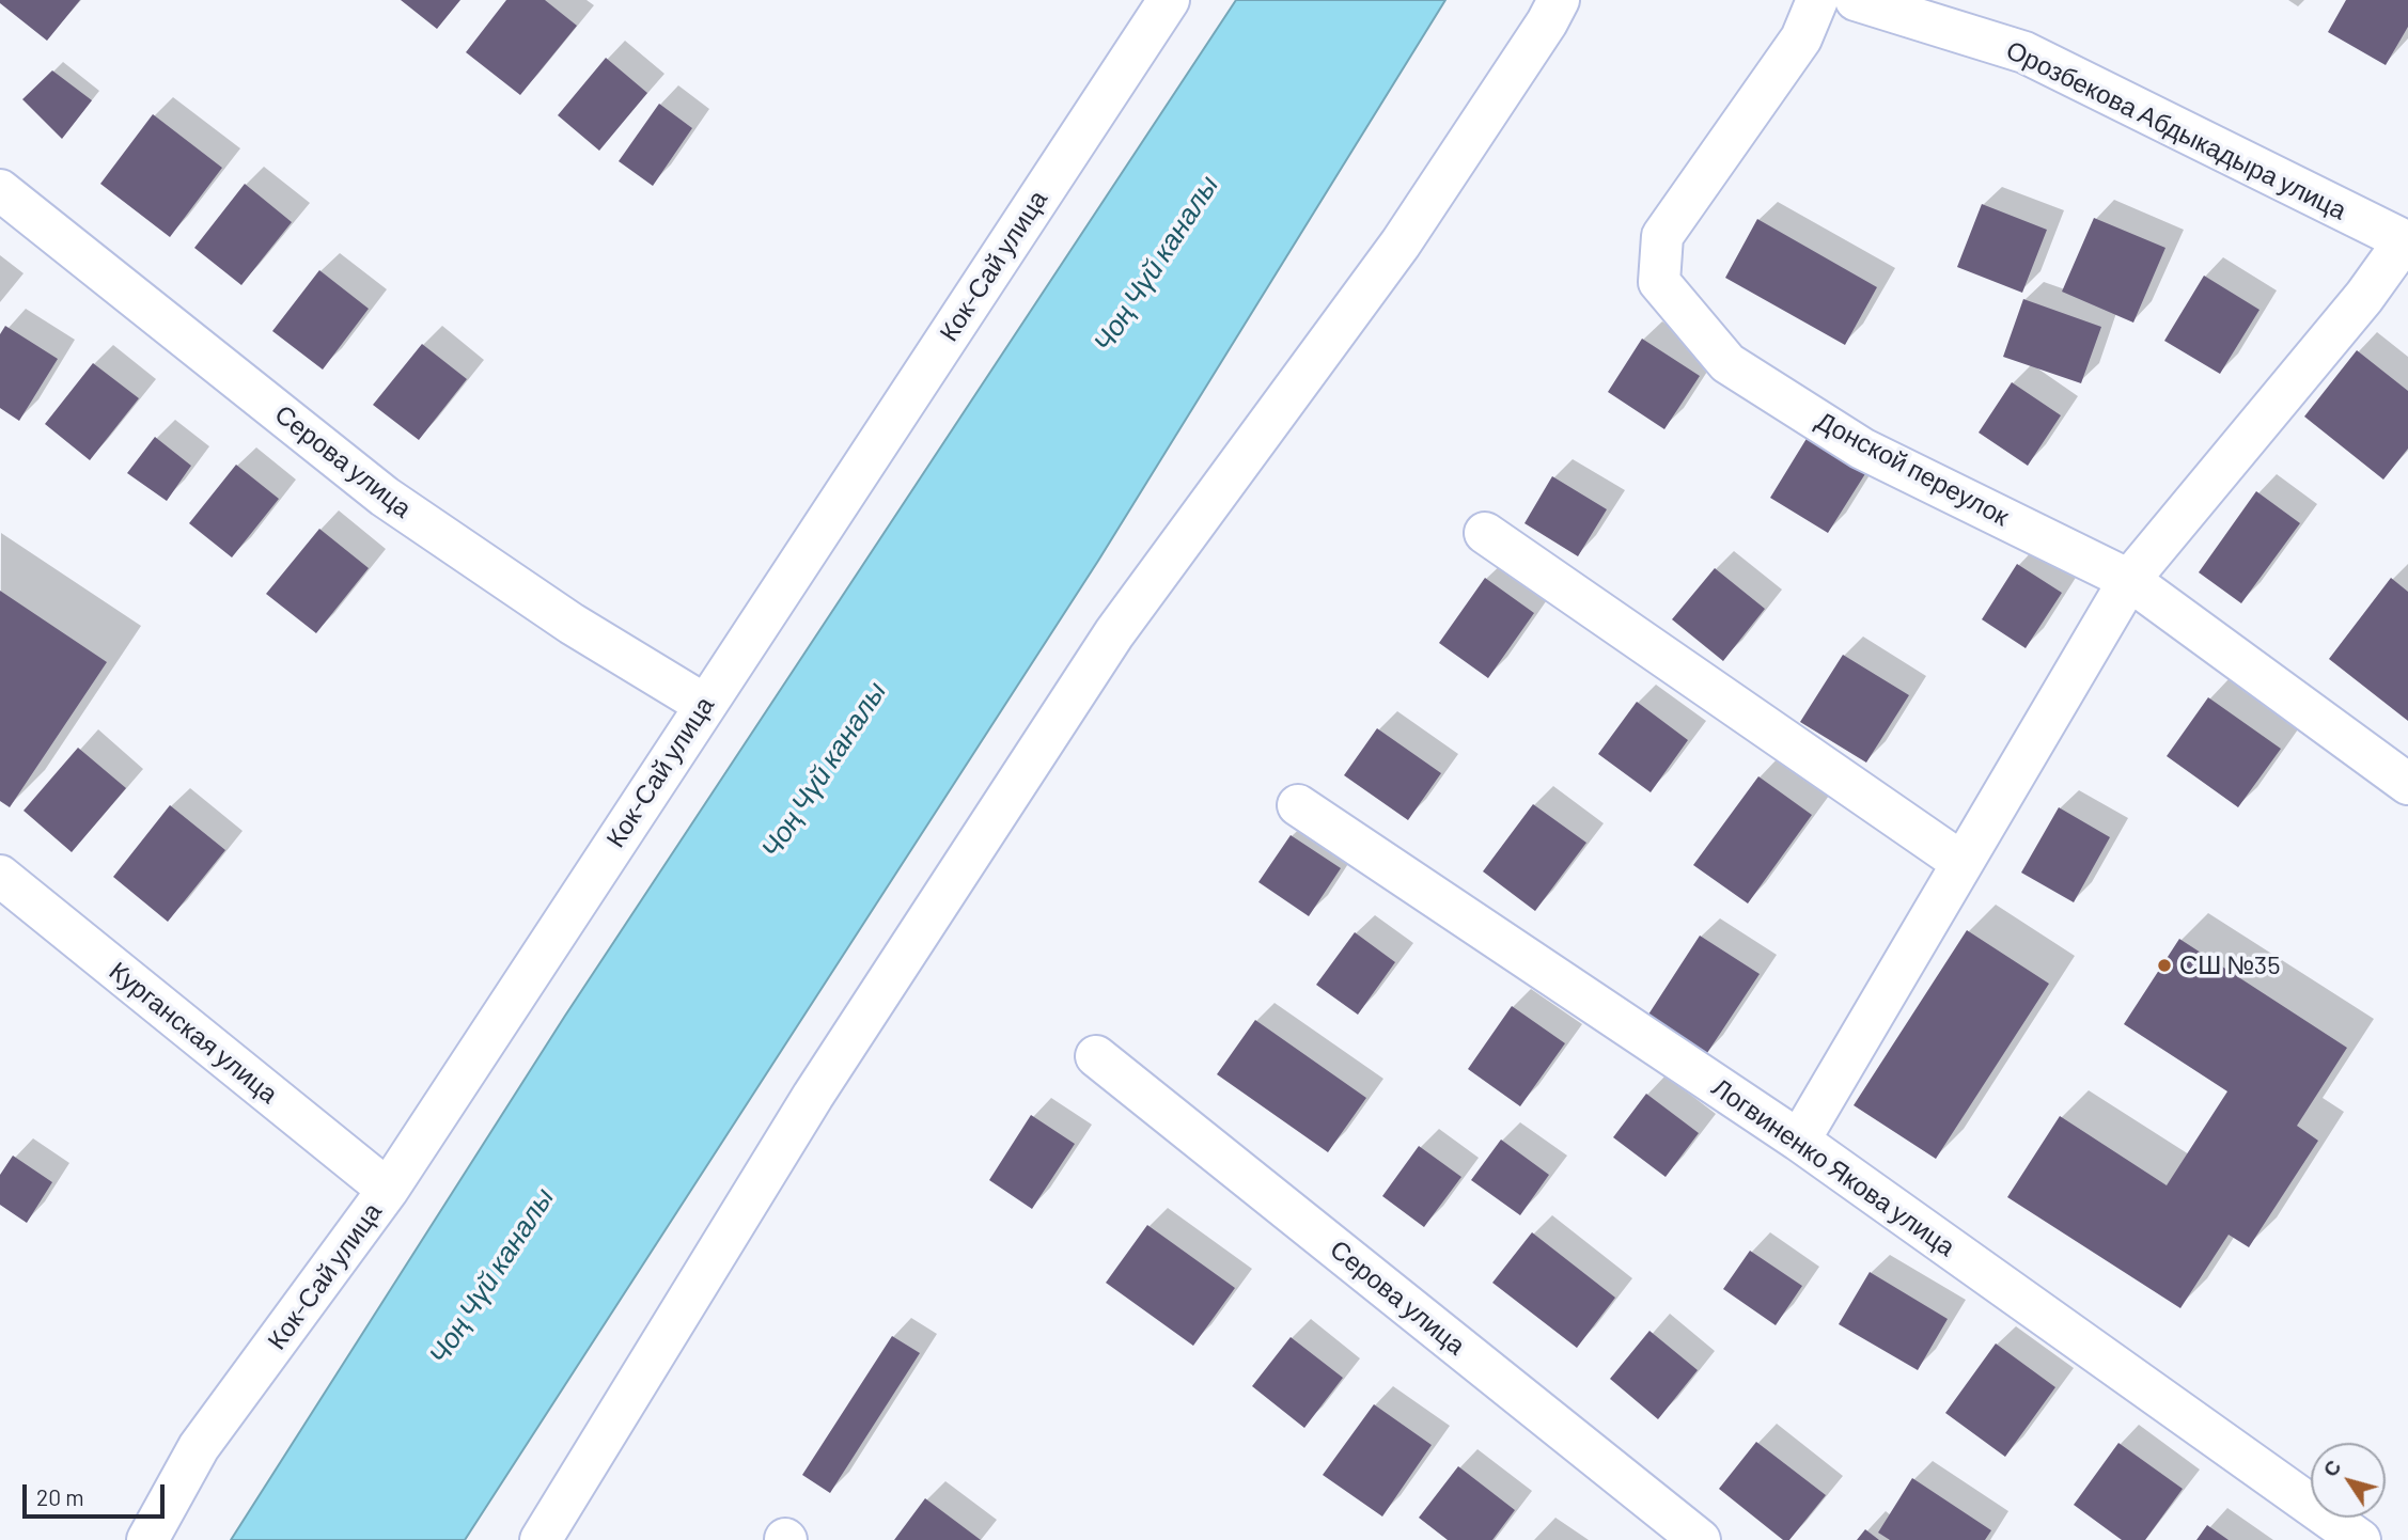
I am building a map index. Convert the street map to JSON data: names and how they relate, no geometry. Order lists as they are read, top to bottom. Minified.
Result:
{"streets":{"street":["Орозбекова Абдыкадыра улица","Кок-Сай улица","Серова улица","Донской переулок","Курганская улица","Логвиненко Якова улица"]},"crossings":[["Кок-Сай улица","Серова улица"],["Кок-Сай улица","Курганская улица"]],"water":["Чоң Чүй каналы"],"places":["СШ №35"],"scale_bar":"20 m","north":"top left"}
